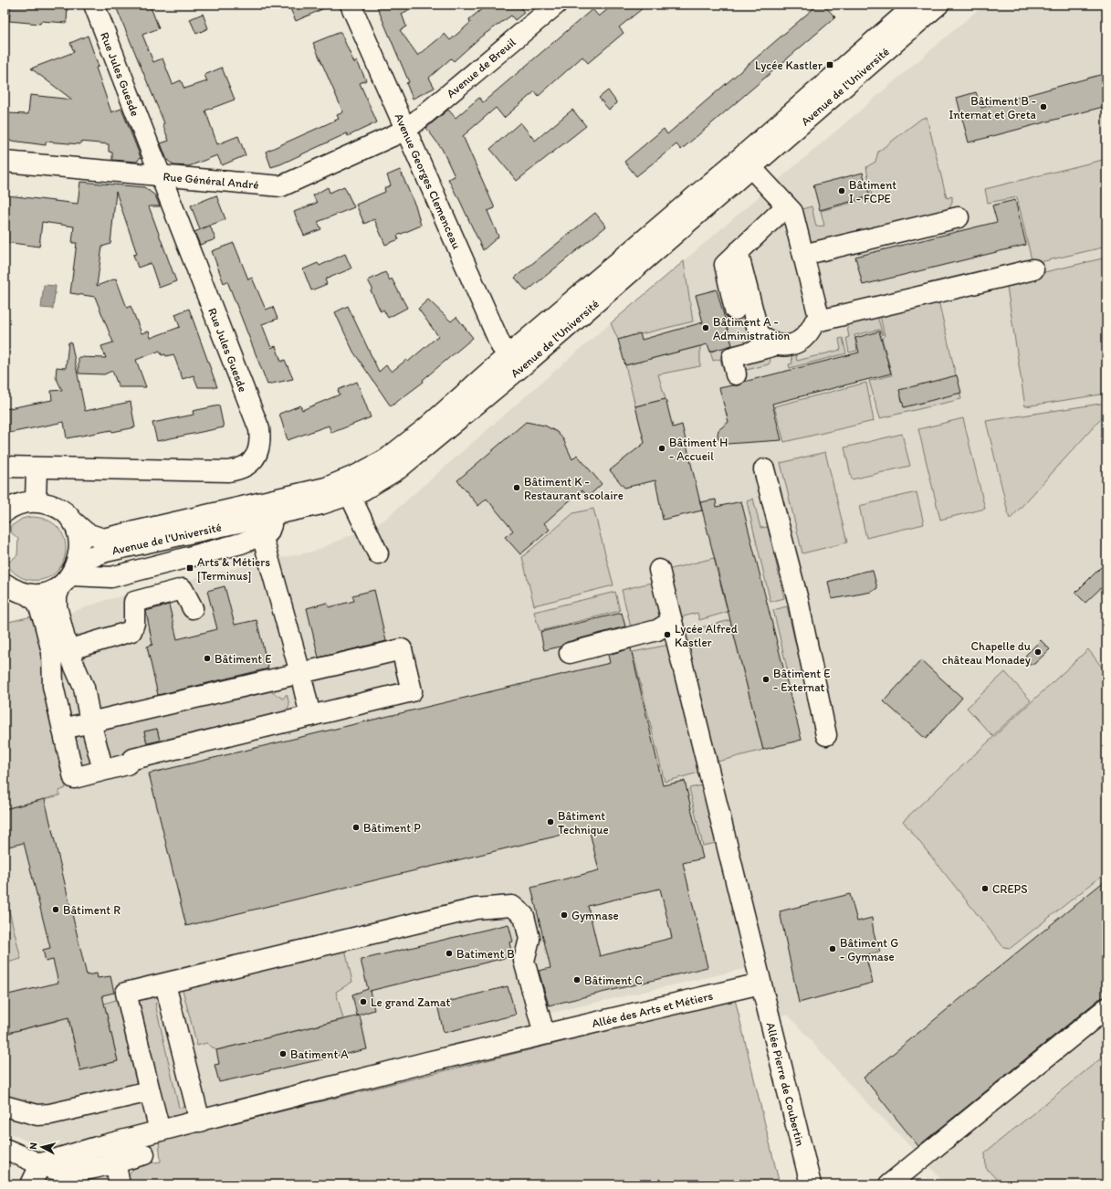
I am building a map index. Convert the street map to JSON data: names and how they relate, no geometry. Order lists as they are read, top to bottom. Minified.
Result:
{"streets":{"street":["Avenue de Breuil","Rue Jules Guesde","Avenue de l'Université","Rue Général André","Avenue Georges Clemenceau","Allée des Arts et Métiers","Allée Pierre de Coubertin"]},"crossings":[["Avenue de Breuil","Rue Général André"],["Avenue de Breuil","Avenue Georges Clemenceau"],["Rue Jules Guesde","Rue Général André"],["Avenue de l'Université","Avenue Georges Clemenceau"],["Rue Général André","Avenue Georges Clemenceau"],["Allée des Arts et Métiers","Allée Pierre de Coubertin"]],"places":{"transit":["Lycée Kastler","Arts & Métiers [Terminus]"],"other":["Bâtiment B - Internat et Greta","Bâtiment I - FCPE","Bâtiment A - Administration","Bâtiment H - Accueil","Bâtiment K - Restaurant scolaire","Lycée Alfred Kastler","Chapelle du château Monadey","Bâtiment E","Bâtiment E - Externat","Bâtiment Technique","Bâtiment P","CREPS","Bâtiment R","Gymnase","Bâtiment G - Gymnase","Batiment B","Bâtiment C","Le grand Zamat","Batiment A"]},"north":"left"}
